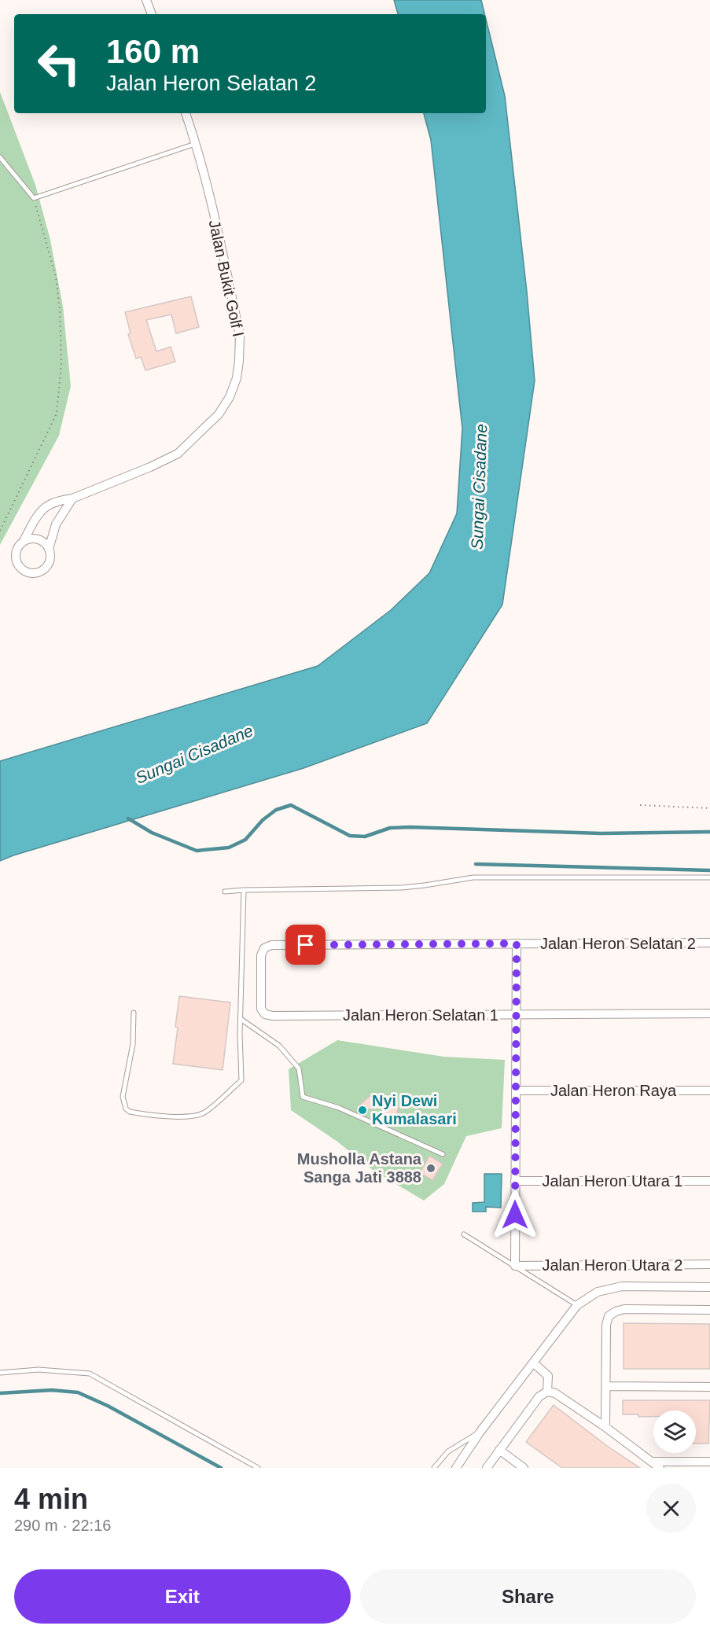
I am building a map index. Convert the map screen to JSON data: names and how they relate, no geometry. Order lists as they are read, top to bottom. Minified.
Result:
{"streets":{"street":["Jalan Bukit Golf I","Jalan Heron Selatan 2","Jalan Heron Selatan 1","Jalan Heron Raya","Jalan Heron Utara 1","Jalan Heron Utara 2"]},"crossings":[["Jalan Heron Selatan 2","Jalan Heron Selatan 1"]],"water":["Sungai Cisadane"],"places":["Nyi Dewi Kumalasari","Musholla Astana Sanga Jati 3888"],"page":{"turn":["160 m","Jalan Heron Selatan 2"],"heading":["4 min","290 m · 22:16"],"buttons":["Exit","Share"]}}
